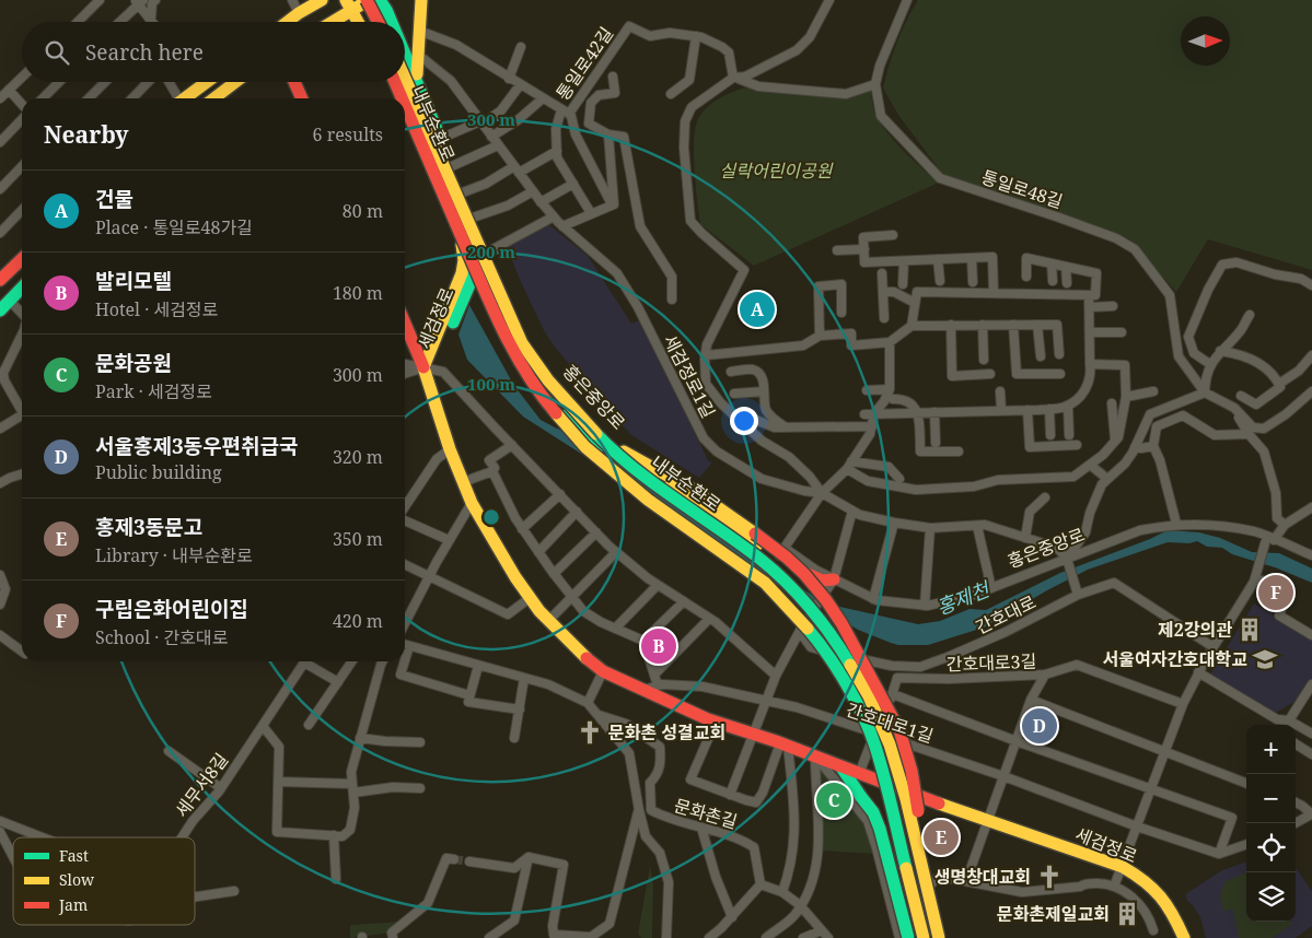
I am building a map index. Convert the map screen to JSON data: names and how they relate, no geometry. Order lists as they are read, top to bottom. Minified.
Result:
{"streets":{"main road":["내부순환로","세검정로","홍은중앙로"],"street":["통일로42길","통일로48길","세검정로1길","간호대로","간호대로3길","간호대로1길","세무서8길","문화촌길"]},"crossings":[["세검정로","홍은중앙로"],["세검정로","간호대로1길"],["세검정로1길","홍은중앙로"]],"water":["홍제천"],"parks":["실락어린이공원"],"places":{"building":["제2강의관","문화촌제일교회"],"school or university":["서울여자간호대학교"],"church":["문화촌 성결교회","생명창대교회"]},"legend":["Fast","Slow","Jam"],"north":"right","page":{"search":"Search here","heading":["Nearby","6 results"],"list":[{"mark":"A","name":"건물","note":"Place · 통일로48가길","value":"80 m"},{"mark":"B","name":"발리모텔","note":"Hotel · 세검정로","value":"180 m"},{"mark":"C","name":"문화공원","note":"Park · 세검정로","value":"300 m"},{"mark":"D","name":"서울홍제3동우편취급국","note":"Public building","value":"320 m"},{"mark":"E","name":"홍제3동문고","note":"Library · 내부순환로","value":"350 m"},{"mark":"F","name":"구립은화어린이집","note":"School · 간호대로","value":"420 m"}],"pins":["A","F","B","D","C","E"],"map_buttons":["+","−"]},"rings":["300 m","200 m","100 m"]}
